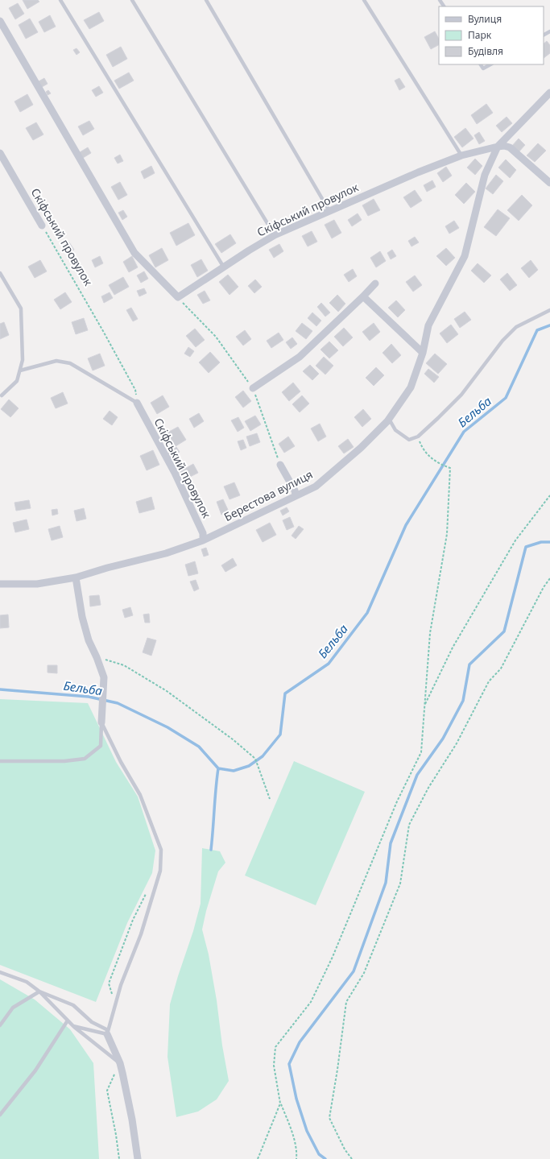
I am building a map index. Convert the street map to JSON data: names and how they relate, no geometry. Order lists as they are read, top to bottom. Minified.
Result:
{"streets":{"street":["Скіфський провулок","Берестова вулиця"]},"crossings":[["Скіфський провулок","Берестова вулиця"]],"water":["Бельба"],"legend":["Вулиця","Парк","Будівля"]}
